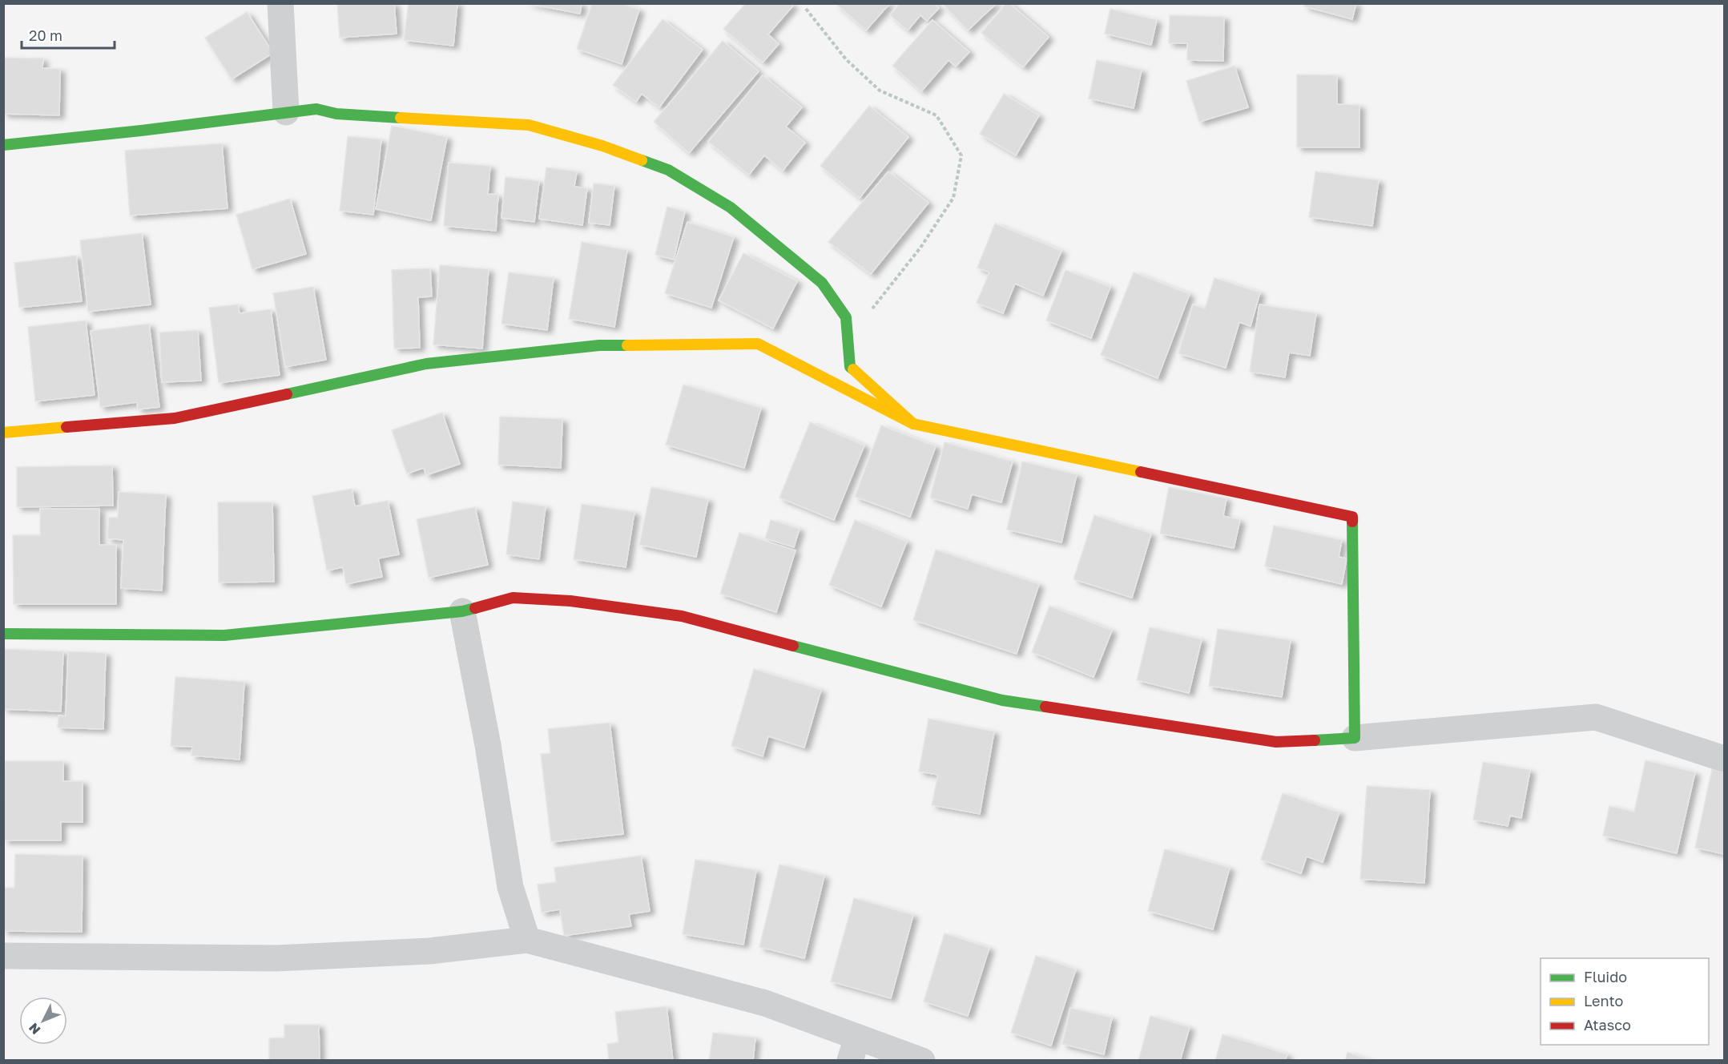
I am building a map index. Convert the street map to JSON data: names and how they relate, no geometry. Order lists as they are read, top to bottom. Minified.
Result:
{"legend":["Fluido","Lento","Atasco"],"scale_bar":"20 m","north":"bottom left"}
